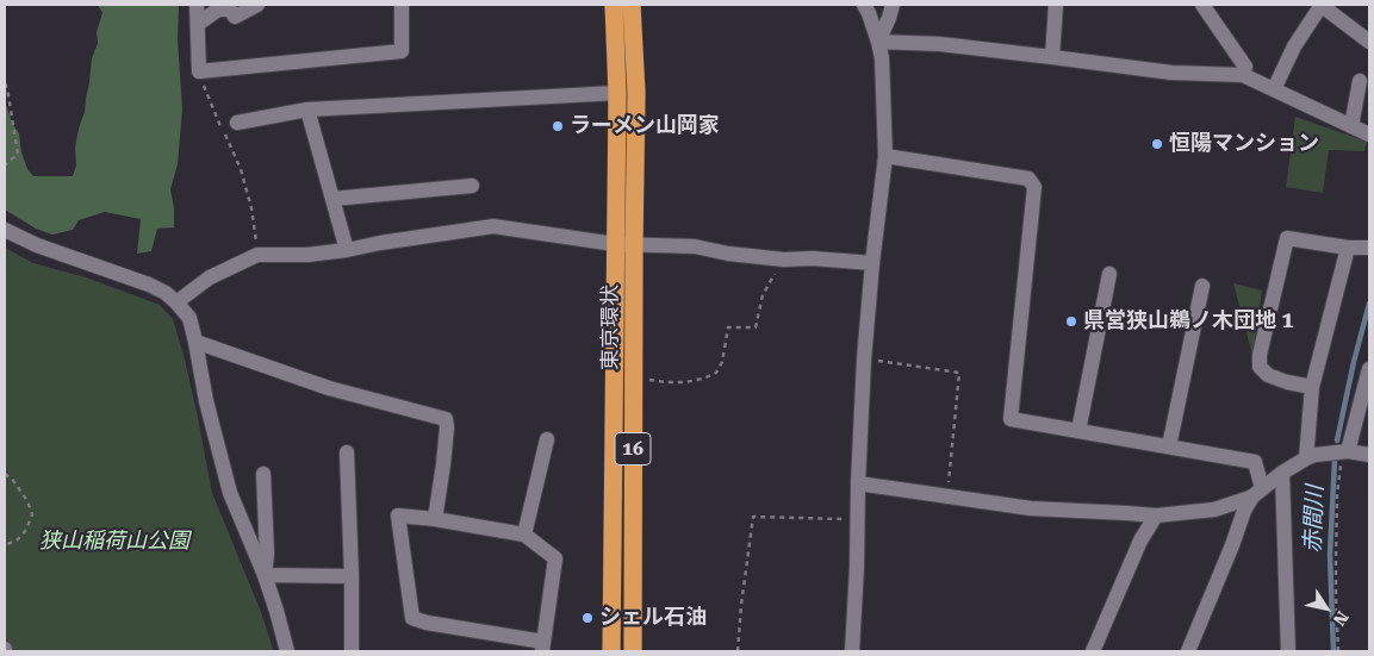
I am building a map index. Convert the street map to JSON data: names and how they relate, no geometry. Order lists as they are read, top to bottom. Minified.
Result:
{"streets":{"highway":["東京環状","16"]},"water":["赤間川"],"parks":["狭山稲荷山公園"],"places":["ラーメン山岡家","恒陽マンション","県営狭山鵜ノ木団地 1","シェル石油"],"north":"bottom right"}
